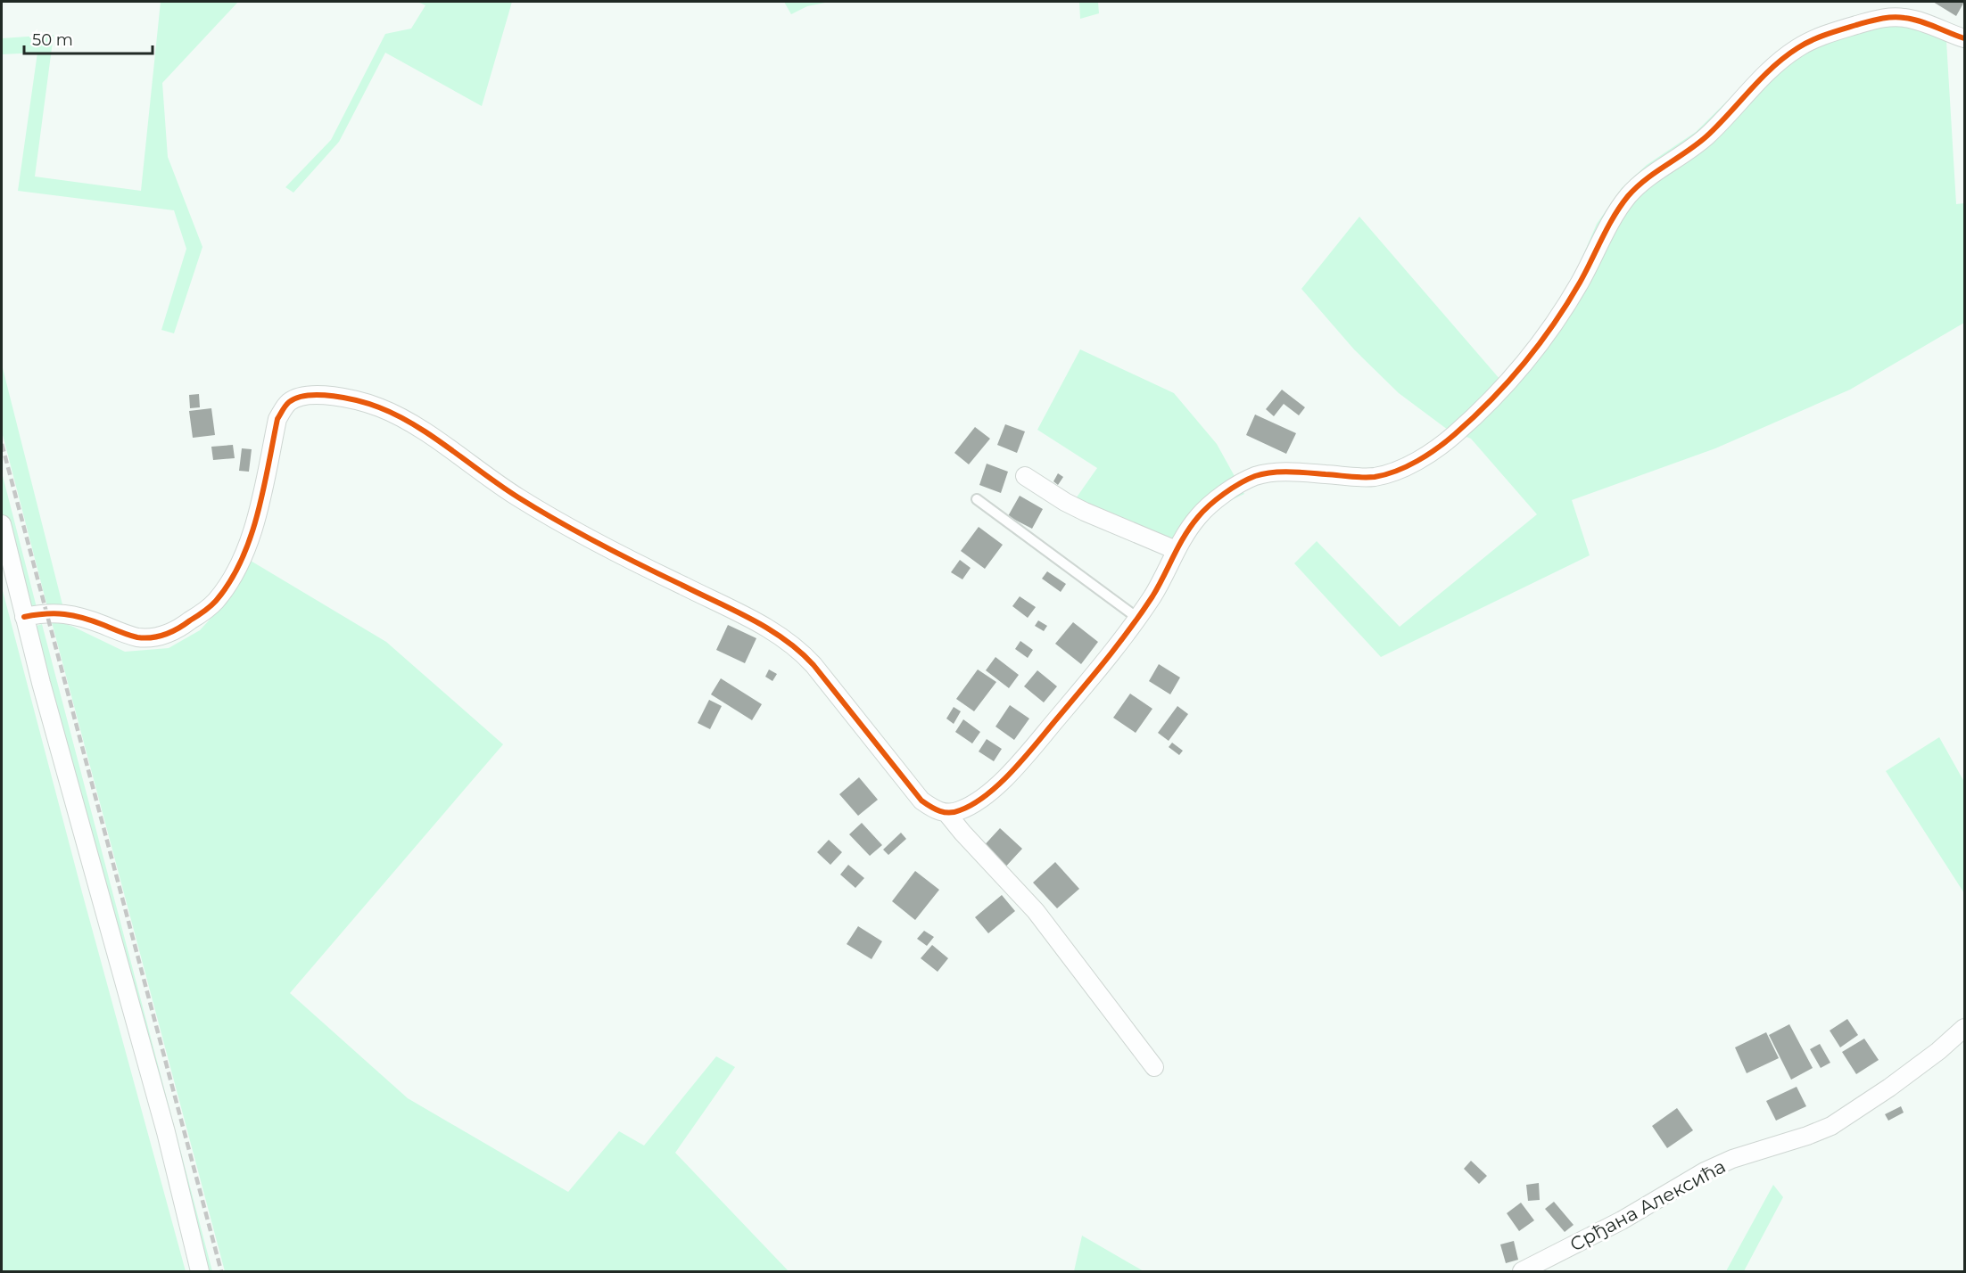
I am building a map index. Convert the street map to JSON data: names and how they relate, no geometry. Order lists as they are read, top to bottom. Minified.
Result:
{"streets":{"street":["Срђана Алексића"]},"scale_bar":"50 m"}
